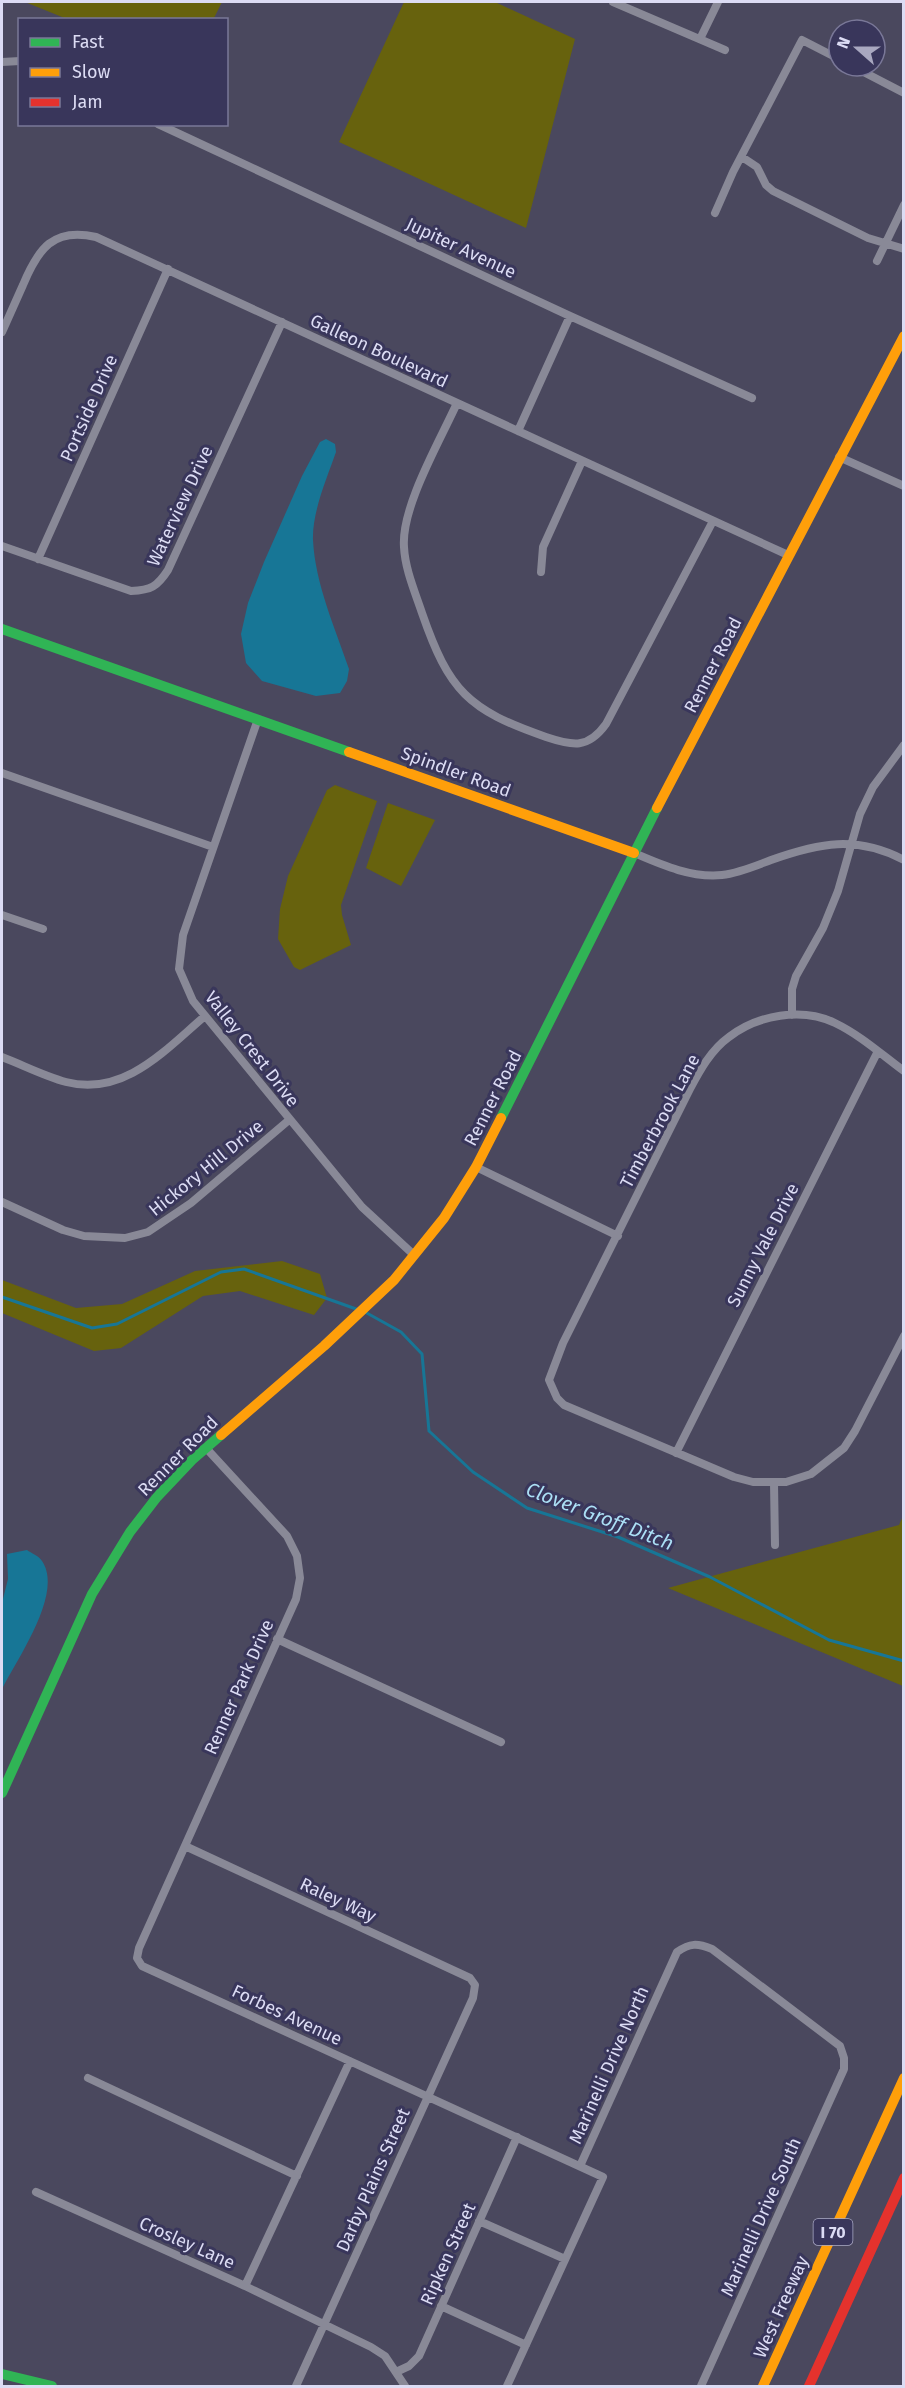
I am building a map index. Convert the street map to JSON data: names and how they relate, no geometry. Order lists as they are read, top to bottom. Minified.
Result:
{"streets":{"main road":["Renner Road","Spindler Road","I 70","West Freeway"],"street":["Jupiter Avenue","Galleon Boulevard","Portside Drive","Waterview Drive","Valley Crest Drive","Timberbrook Lane","Hickory Hill Drive","Sunny Vale Drive","Renner Park Drive","Raley Way","Forbes Avenue","Marinelli Drive North","Darby Plains Street","Marinelli Drive South","Crosley Lane","Ripken Street"]},"crossings":[["Galleon Boulevard","Portside Drive"],["Galleon Boulevard","Waterview Drive"],["Galleon Boulevard","Renner Road"],["Portside Drive","Waterview Drive"],["Renner Road","Spindler Road"],["Renner Road","Valley Crest Drive"],["Renner Road","Renner Park Drive"],["Spindler Road","Valley Crest Drive"],["Valley Crest Drive","Hickory Hill Drive"],["Timberbrook Lane","Sunny Vale Drive"],["Renner Park Drive","Raley Way"],["Renner Park Drive","Forbes Avenue"],["Raley Way","Darby Plains Street"],["Forbes Avenue","Marinelli Drive North"],["Forbes Avenue","Darby Plains Street"],["Forbes Avenue","Ripken Street"],["Marinelli Drive North","Marinelli Drive South"],["Darby Plains Street","Crosley Lane"],["Crosley Lane","Ripken Street"]],"water":["Clover Groff Ditch"],"legend":["Fast","Slow","Jam"],"north":"left"}
